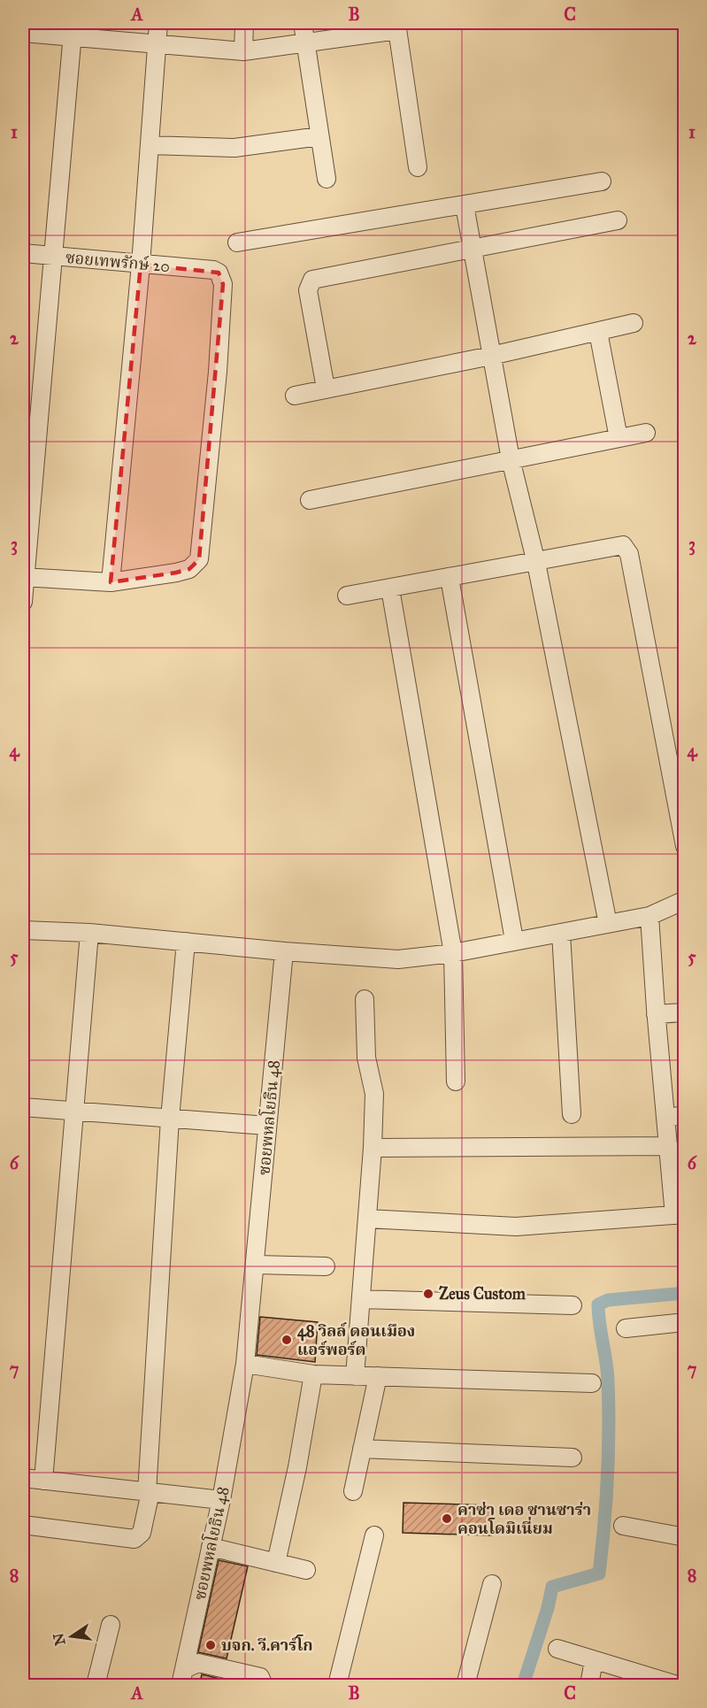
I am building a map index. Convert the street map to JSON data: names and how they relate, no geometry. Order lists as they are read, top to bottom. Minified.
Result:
{"streets":{"street":["ซอยเทพรักษ์ 20","ซอยพหลโยธิน 48"]},"places":["Zeus Custom","48 วิลล์ ดอนเมือง แอร์พอร์ต","คาซ่า เดอ ซานซาร่า คอนโดมิเนี่ยม","บจก. วี.คาร์โก"],"north":"left","grid":{"columns":["A","B","C"],"rows":["1","2","3","4","5","6","7","8"]}}
